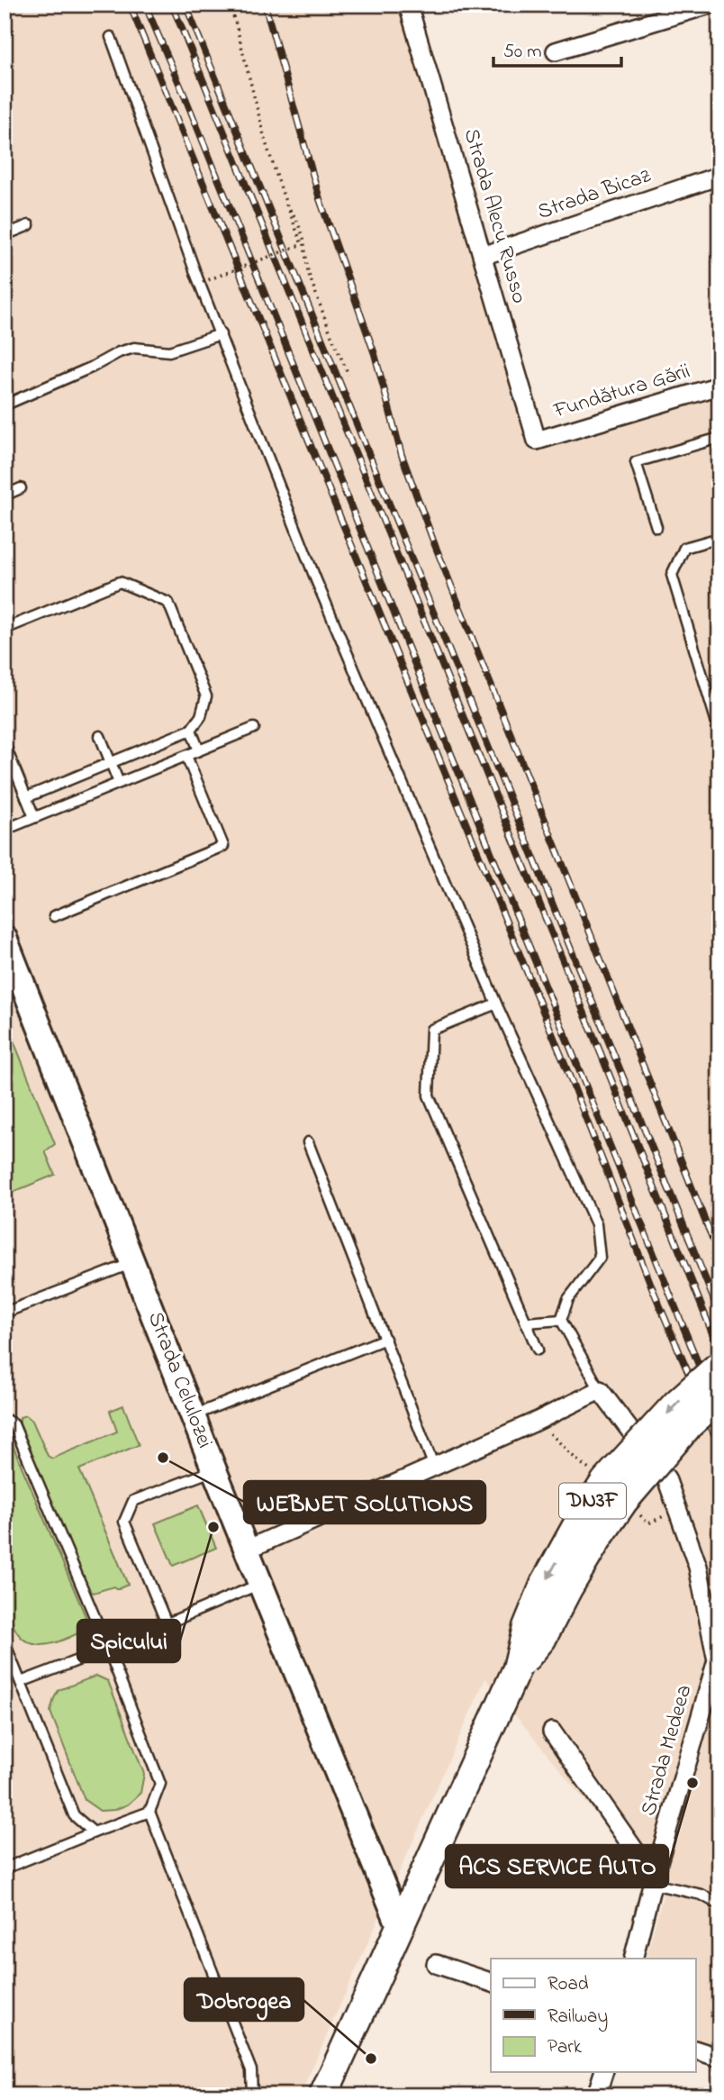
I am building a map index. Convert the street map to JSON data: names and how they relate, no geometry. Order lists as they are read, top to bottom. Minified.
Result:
{"streets":{"main road":["DN3F"],"street":["Strada Bicaz","Strada Alecu Russo","Fundătura Gării","Strada Celulozei","Strada Medeea"]},"crossings":[["Strada Bicaz","Strada Alecu Russo"],["Strada Alecu Russo","Fundătura Gării"],["Strada Celulozei","DN3F"]],"places":["WEBNET SOLUTIONS","Spicului","ACS SERVICE AUTO","Dobrogea"],"legend":["Road","Railway","Park"],"scale_bar":"50 m"}
